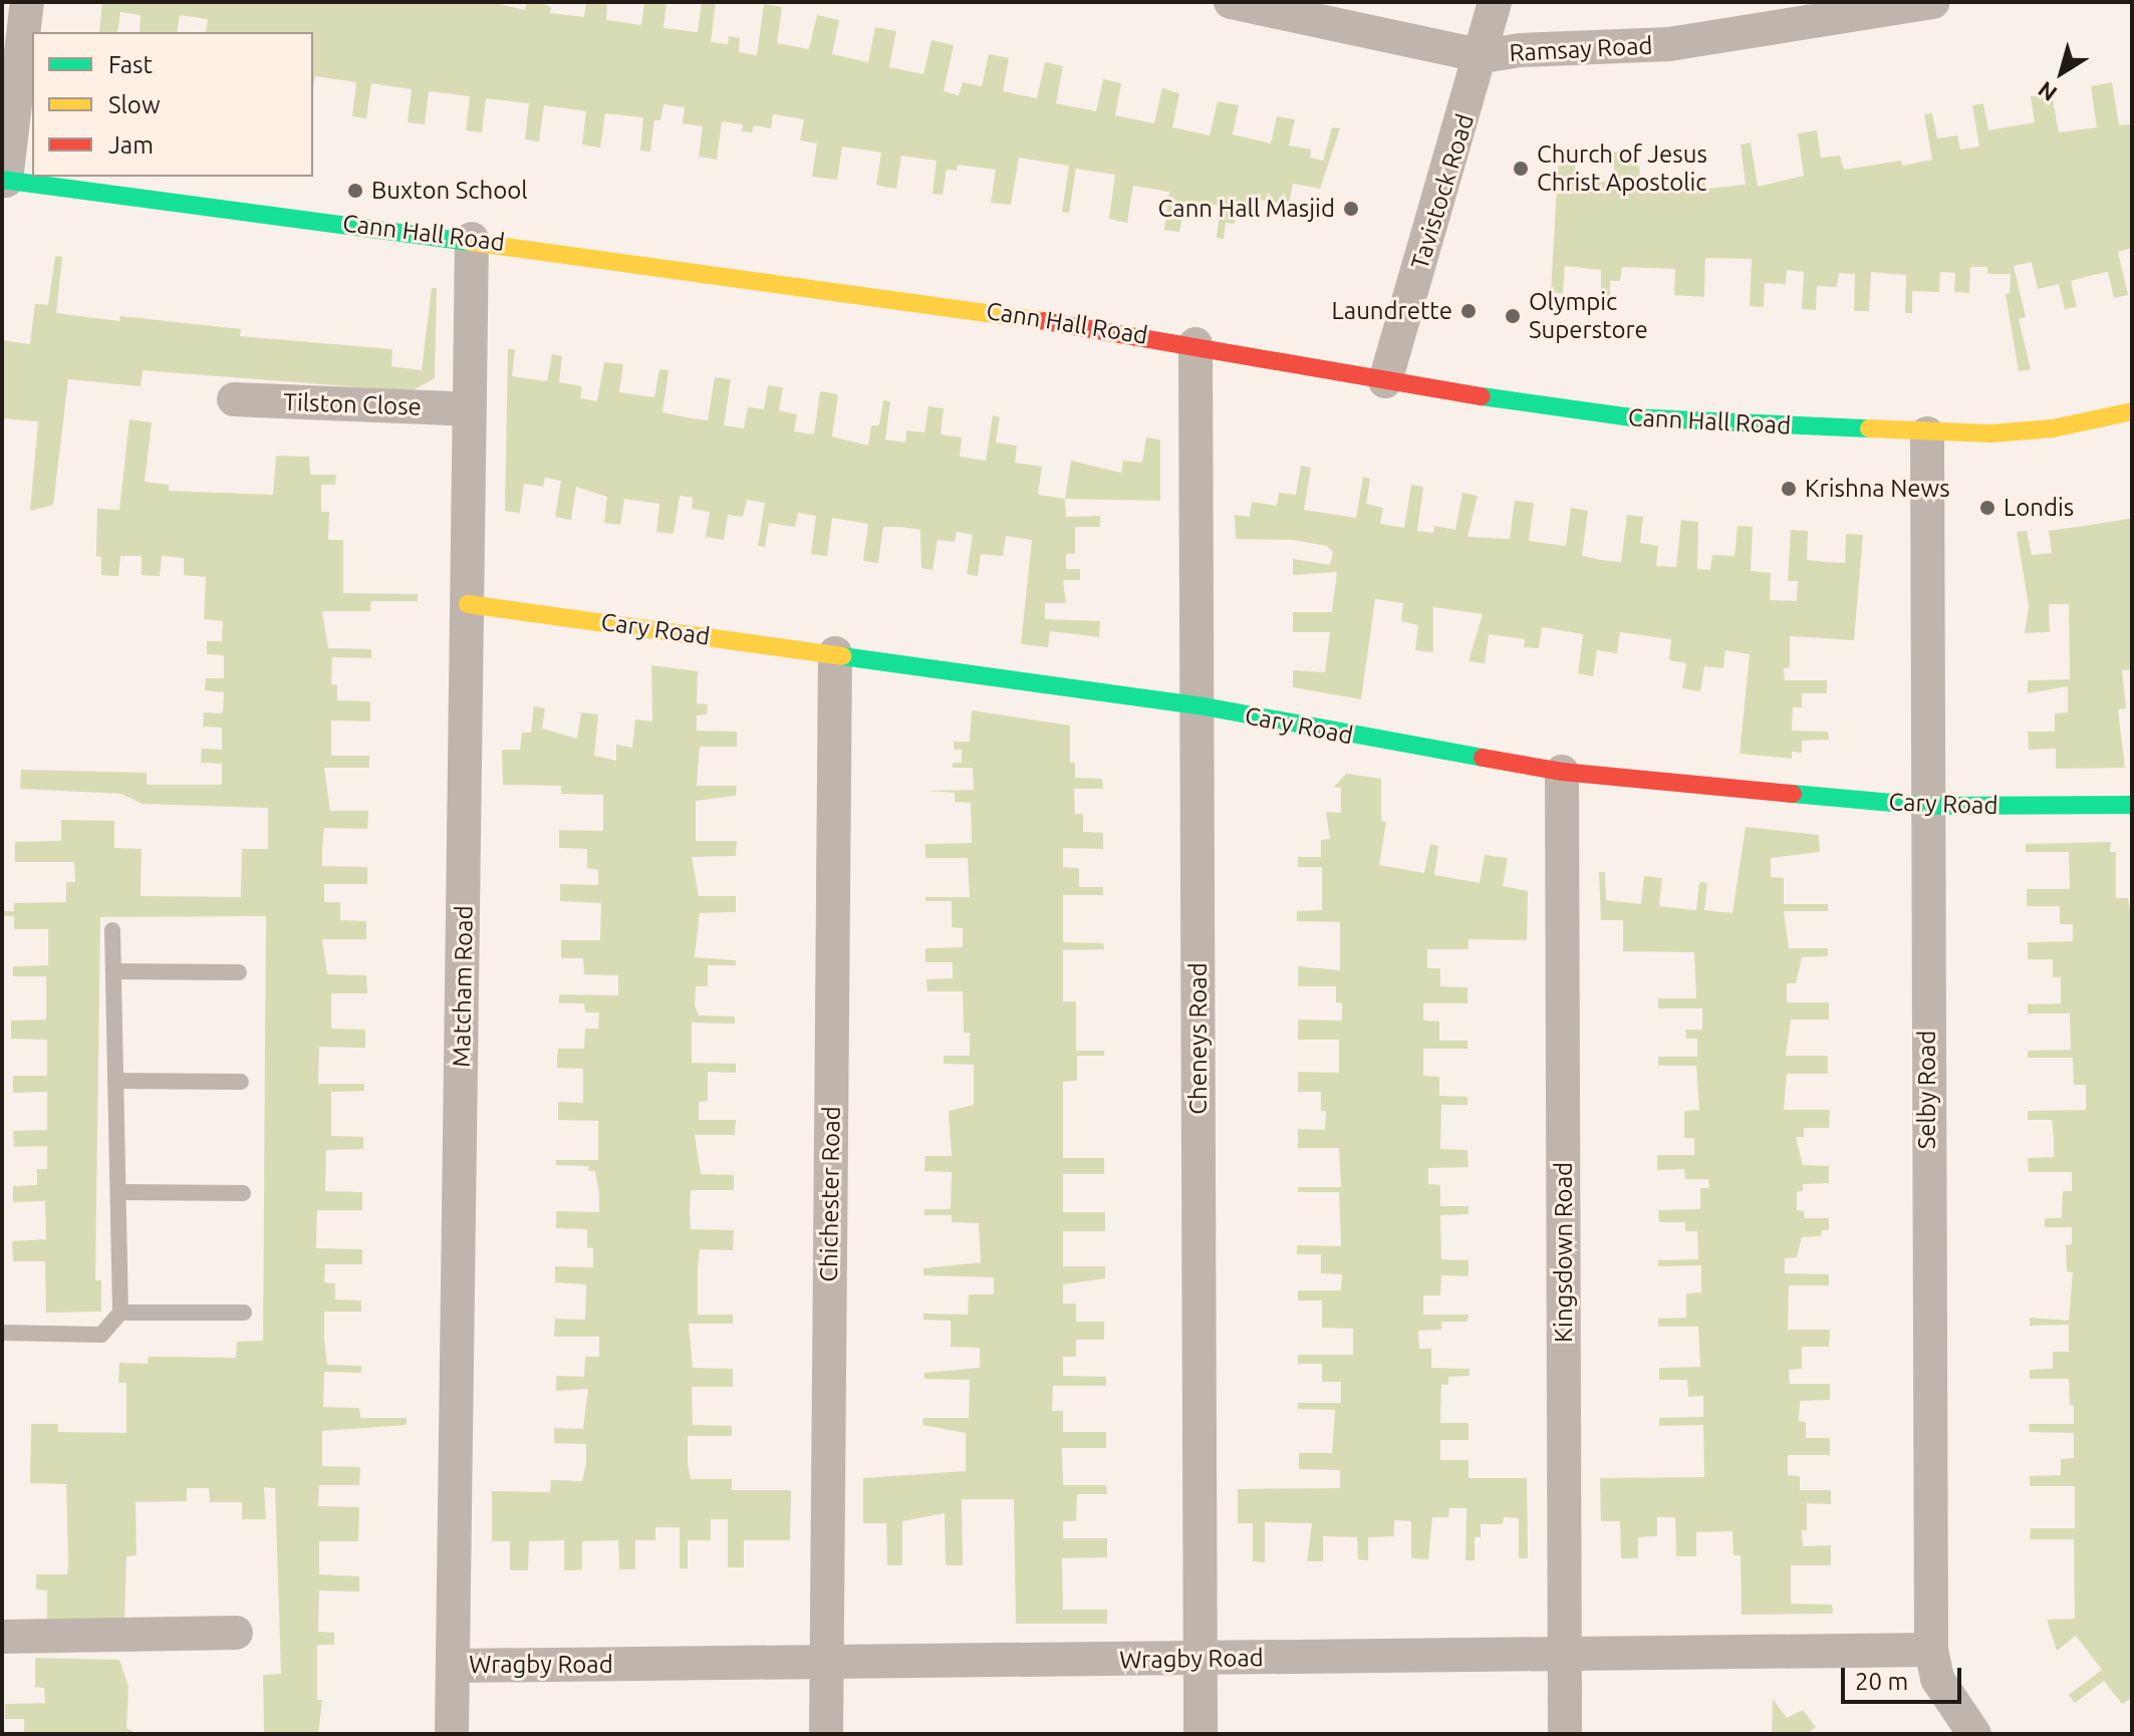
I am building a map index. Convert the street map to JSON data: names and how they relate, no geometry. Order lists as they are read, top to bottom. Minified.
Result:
{"streets":{"street":["Ramsay Road","Tavistock Road","Cann Hall Road","Tilston Close","Cary Road","Matcham Road","Cheneys Road","Selby Road","Chichester Road","Kingsdown Road","Wragby Road"]},"crossings":[["Ramsay Road","Tavistock Road"],["Tavistock Road","Cann Hall Road"],["Cann Hall Road","Matcham Road"],["Cann Hall Road","Cheneys Road"],["Cann Hall Road","Selby Road"],["Tilston Close","Matcham Road"],["Cary Road","Matcham Road"],["Cary Road","Cheneys Road"],["Cary Road","Selby Road"],["Cary Road","Chichester Road"],["Cary Road","Kingsdown Road"],["Matcham Road","Wragby Road"],["Cheneys Road","Wragby Road"],["Selby Road","Wragby Road"],["Chichester Road","Wragby Road"],["Kingsdown Road","Wragby Road"]],"places":["Church of Jesus Christ Apostolic","Buxton School","Cann Hall Masjid","Laundrette","Olympic Superstore","Krishna News","Londis"],"legend":["Fast","Slow","Jam"],"scale_bar":"20 m","north":"bottom left"}
